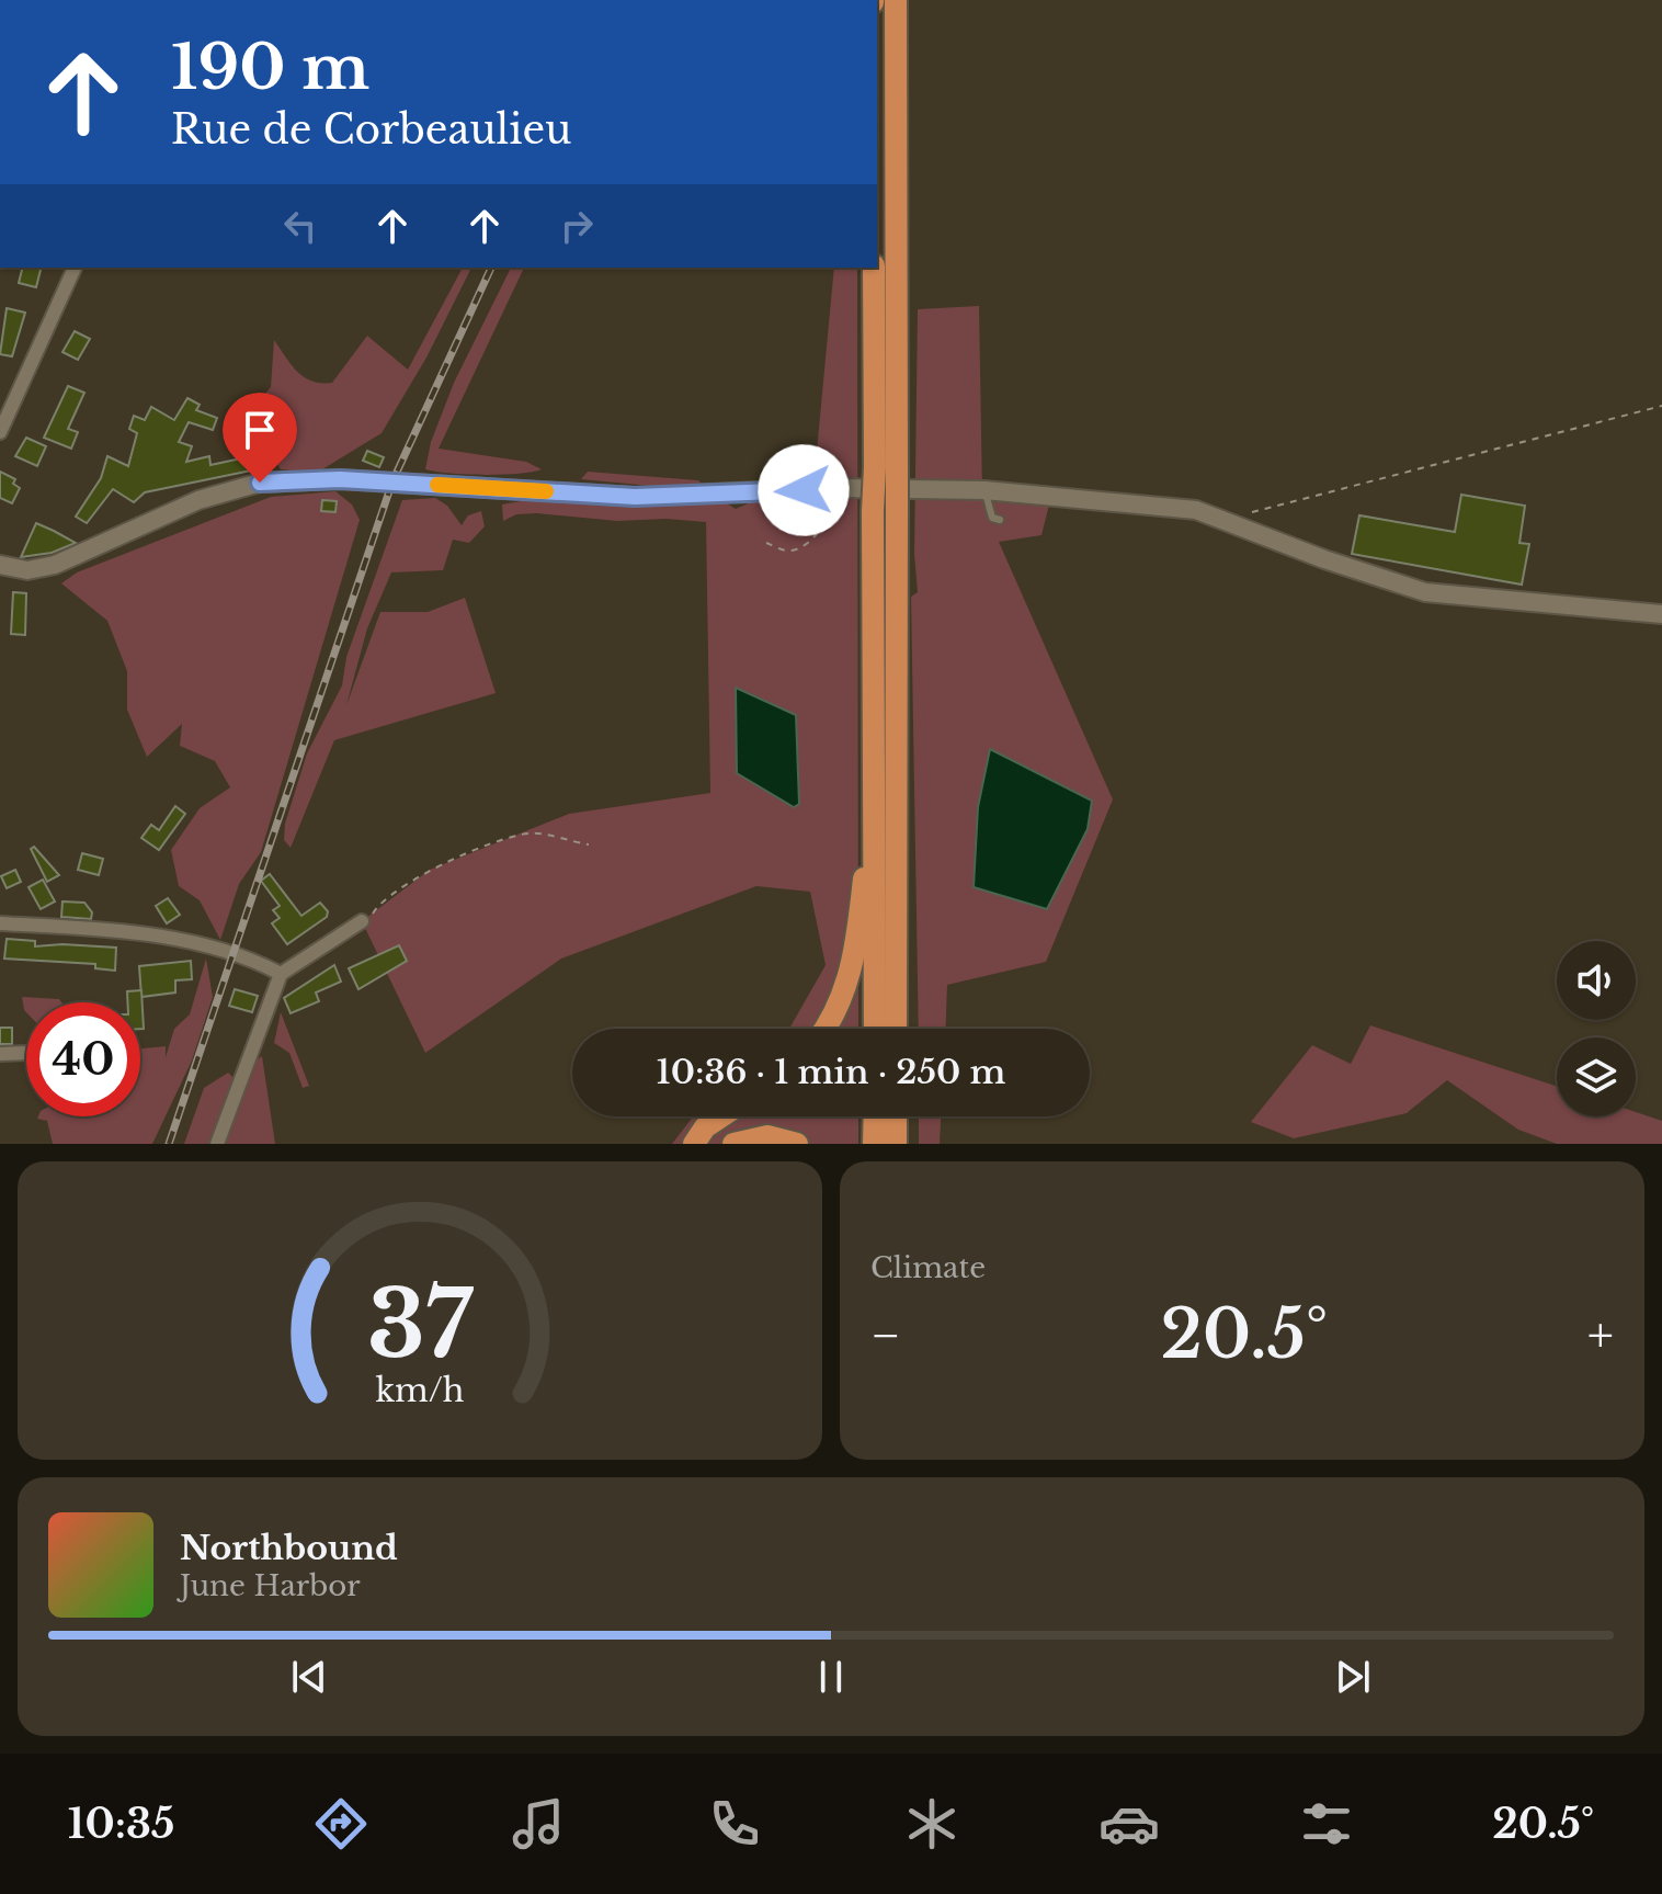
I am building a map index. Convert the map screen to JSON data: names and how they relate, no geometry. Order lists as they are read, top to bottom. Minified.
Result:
{"page":{"turn":["190 m","Rue de Corbeaulieu"],"limit":"40","trip":"10:36 · 1 min · 250 m","tile":"Climate","heat":["−","20.5°","+"],"song":["Northbound","June Harbor"],"tabs":["10:35","20.5°"],"gauge":["37","km/h"]}}
